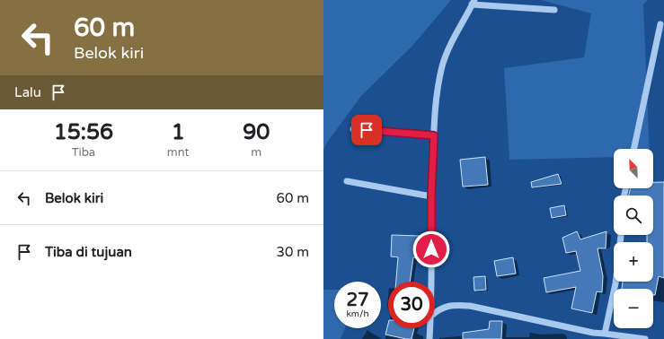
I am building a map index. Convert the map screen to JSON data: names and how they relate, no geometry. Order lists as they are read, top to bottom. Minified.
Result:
{"north":"top left","page":{"turn":["60 m","Belok kiri"],"then":"Lalu","eta":["15:56","Tiba","1","mnt","90","m"],"map_buttons":["+","−"],"list":[{"name":"Belok kiri","value":"60 m"},{"name":"Tiba di tujuan","value":"30 m"}],"speed":"27 km/h","limit":"30"}}
